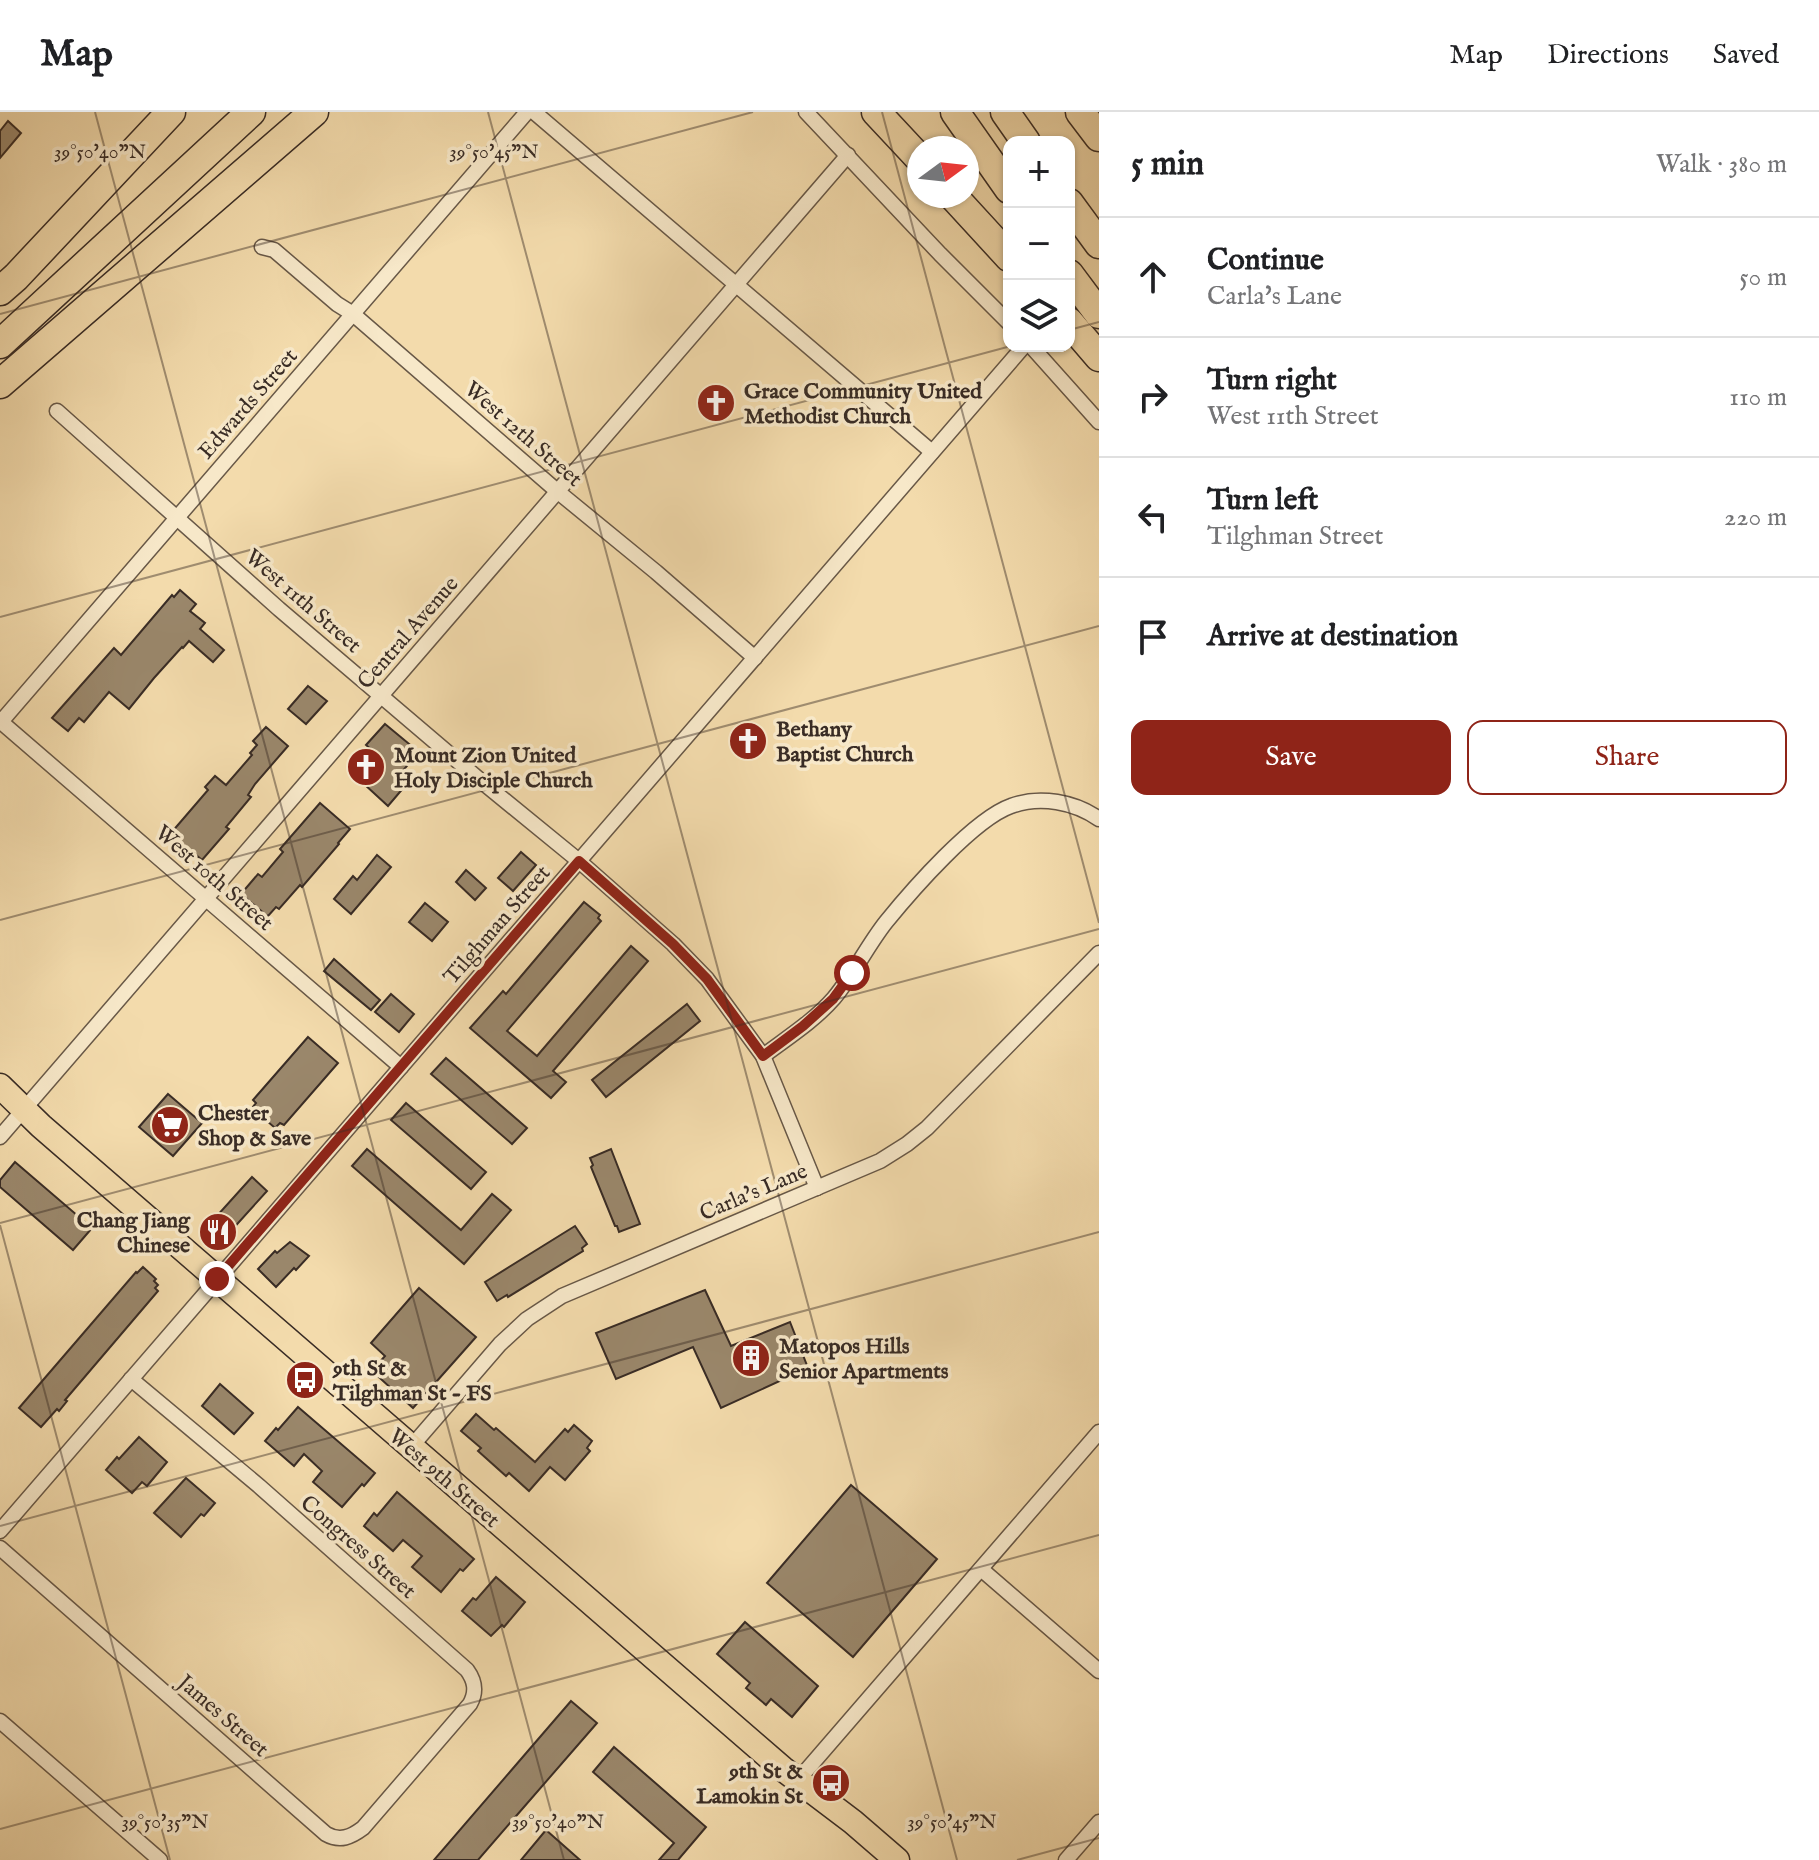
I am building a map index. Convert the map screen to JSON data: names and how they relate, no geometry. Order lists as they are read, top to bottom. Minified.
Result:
{"streets":{"main road":["West 9th Street"],"street":["Edwards Street","West 12th Street","West 11th Street","Central Avenue","West 10th Street","Tilghman Street","Carla's Lane","Congress Street","James Street"]},"crossings":[["Edwards Street","West 12th Street"],["Edwards Street","West 11th Street"],["Edwards Street","West 10th Street"],["West 12th Street","Central Avenue"],["West 12th Street","Tilghman Street"],["West 11th Street","Central Avenue"],["West 11th Street","Tilghman Street"],["West 11th Street","Carla's Lane"],["Central Avenue","West 10th Street"],["Central Avenue","West 9th Street"],["West 10th Street","Tilghman Street"],["Tilghman Street","West 9th Street"],["Tilghman Street","Congress Street"],["Carla's Lane","West 9th Street"],["Congress Street","James Street"]],"places":{"church":["Grace Community United Methodist Church","Bethany Baptist Church","Mount Zion United Holy Disciple Church"],"supermarket":["Chester Shop & Save"],"restaurant":["Chang Jiang Chinese"],"building":["Matopos Hills Senior Apartments"],"bus stop":["9th St & Tilghman St - FS","9th St & Lamokin St"]},"north":"right","page":{"header":"Map","nav":["Map","Directions","Saved"],"heading":["5 min","Walk · 380 m"],"map_buttons":["+","−"],"list":[["Continue","Carla's Lane","50 m"],["Turn right","West 11th Street","110 m"],["Turn left","Tilghman Street","220 m"],"Arrive at destination"],"buttons":["Save","Share"]},"coordinates":["39°50'40\"N","39°50'45\"N","39°50'35\"N"]}
